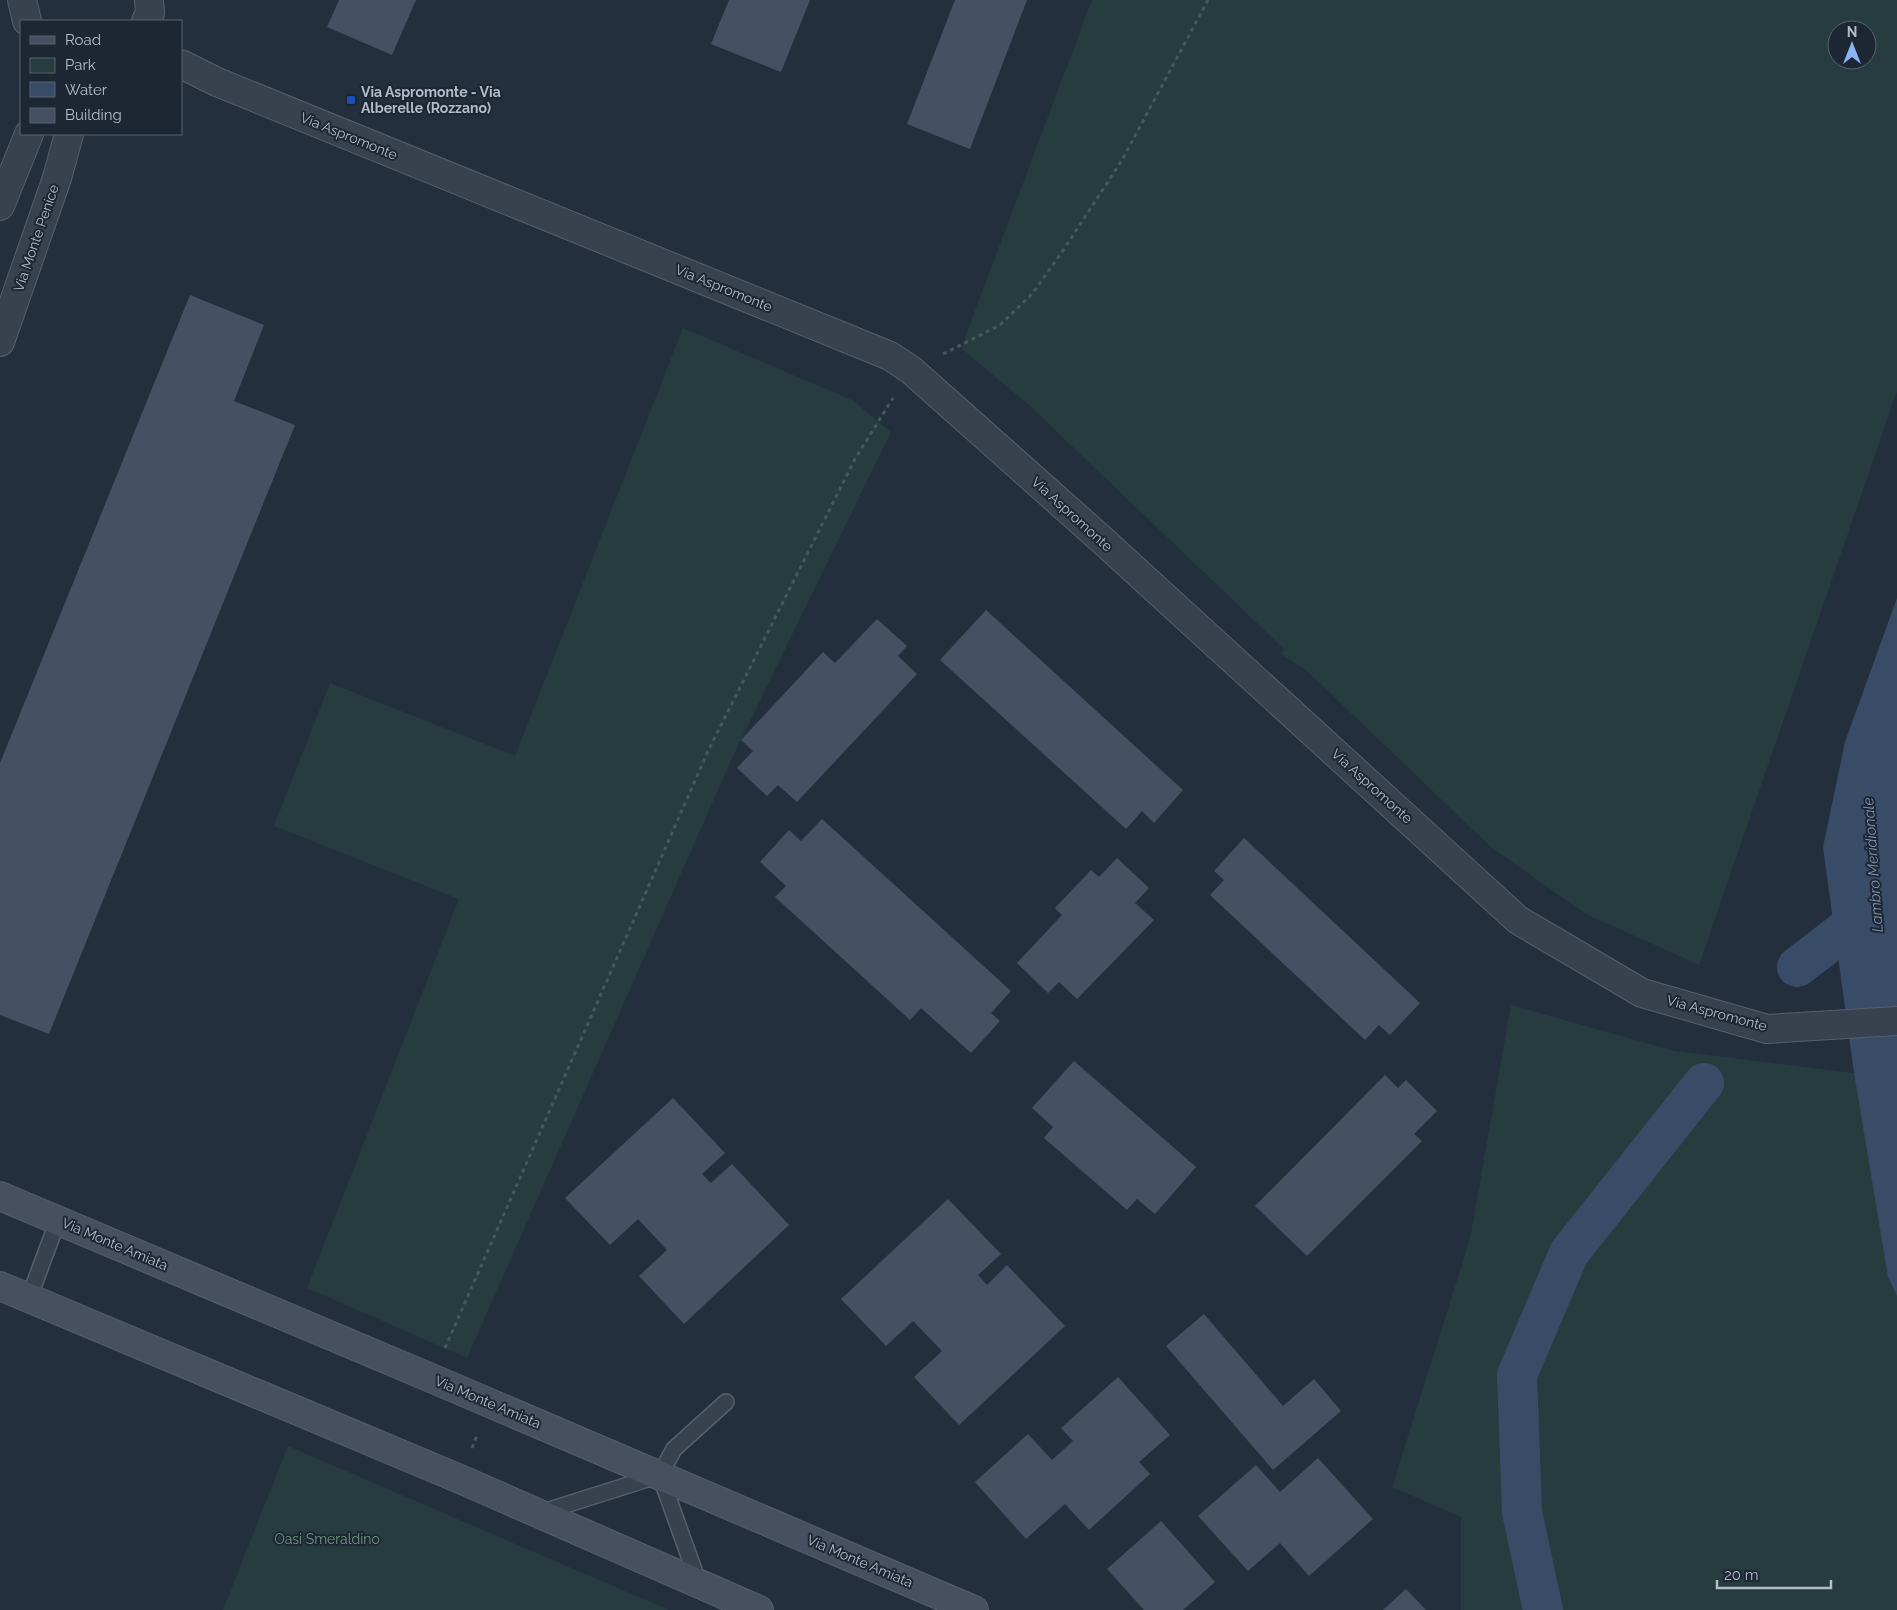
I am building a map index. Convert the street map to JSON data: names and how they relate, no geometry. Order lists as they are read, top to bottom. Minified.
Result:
{"streets":{"main road":["Via Monte Amiata"],"street":["Via Aspromonte","Via Monte Penice"]},"water":["Lambro Meridionale"],"parks":["Oasi Smeraldino"],"places":{"transit":["Via Aspromonte - Via Alberelle (Rozzano)"]},"legend":["Road","Park","Water","Building"],"scale_bar":"20 m","north":"top"}
